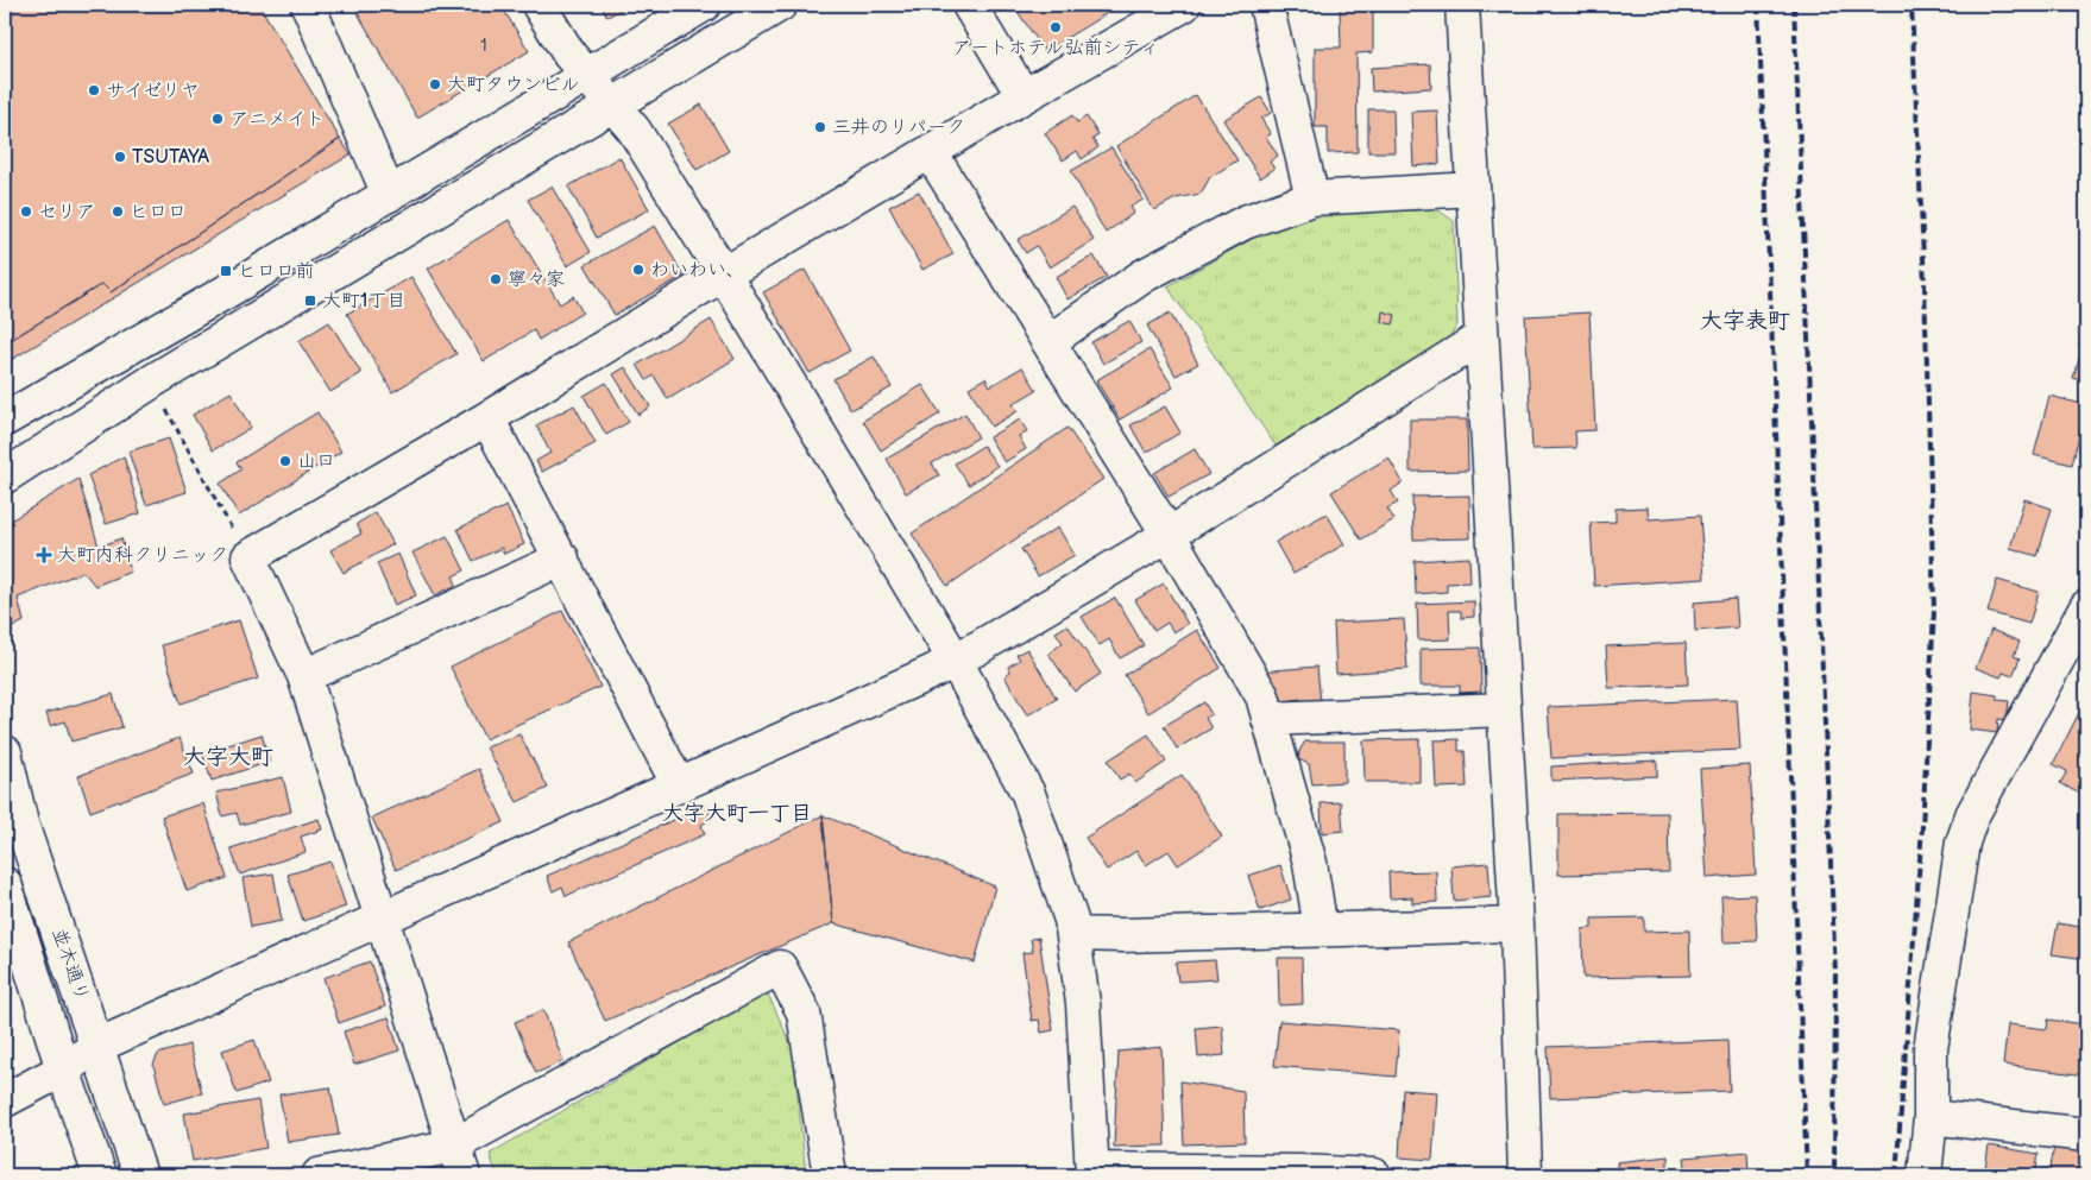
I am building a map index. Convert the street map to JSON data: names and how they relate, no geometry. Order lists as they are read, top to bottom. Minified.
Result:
{"streets":{"street":["並木通り"]},"districts":["大字表町","大字大町","大字大町一丁目"],"places":{"other":["アートホテル弘前シティ","大町タウンビル","サイゼリヤ","アニメイト","三井のリパーク","TSUTAYA","セリア","ヒロロ","わいわい、","寧々家","山口"],"transit":["ヒロロ前","大町1丁目"],"health":["大町内科クリニック"]},"house_numbers":["1"]}
